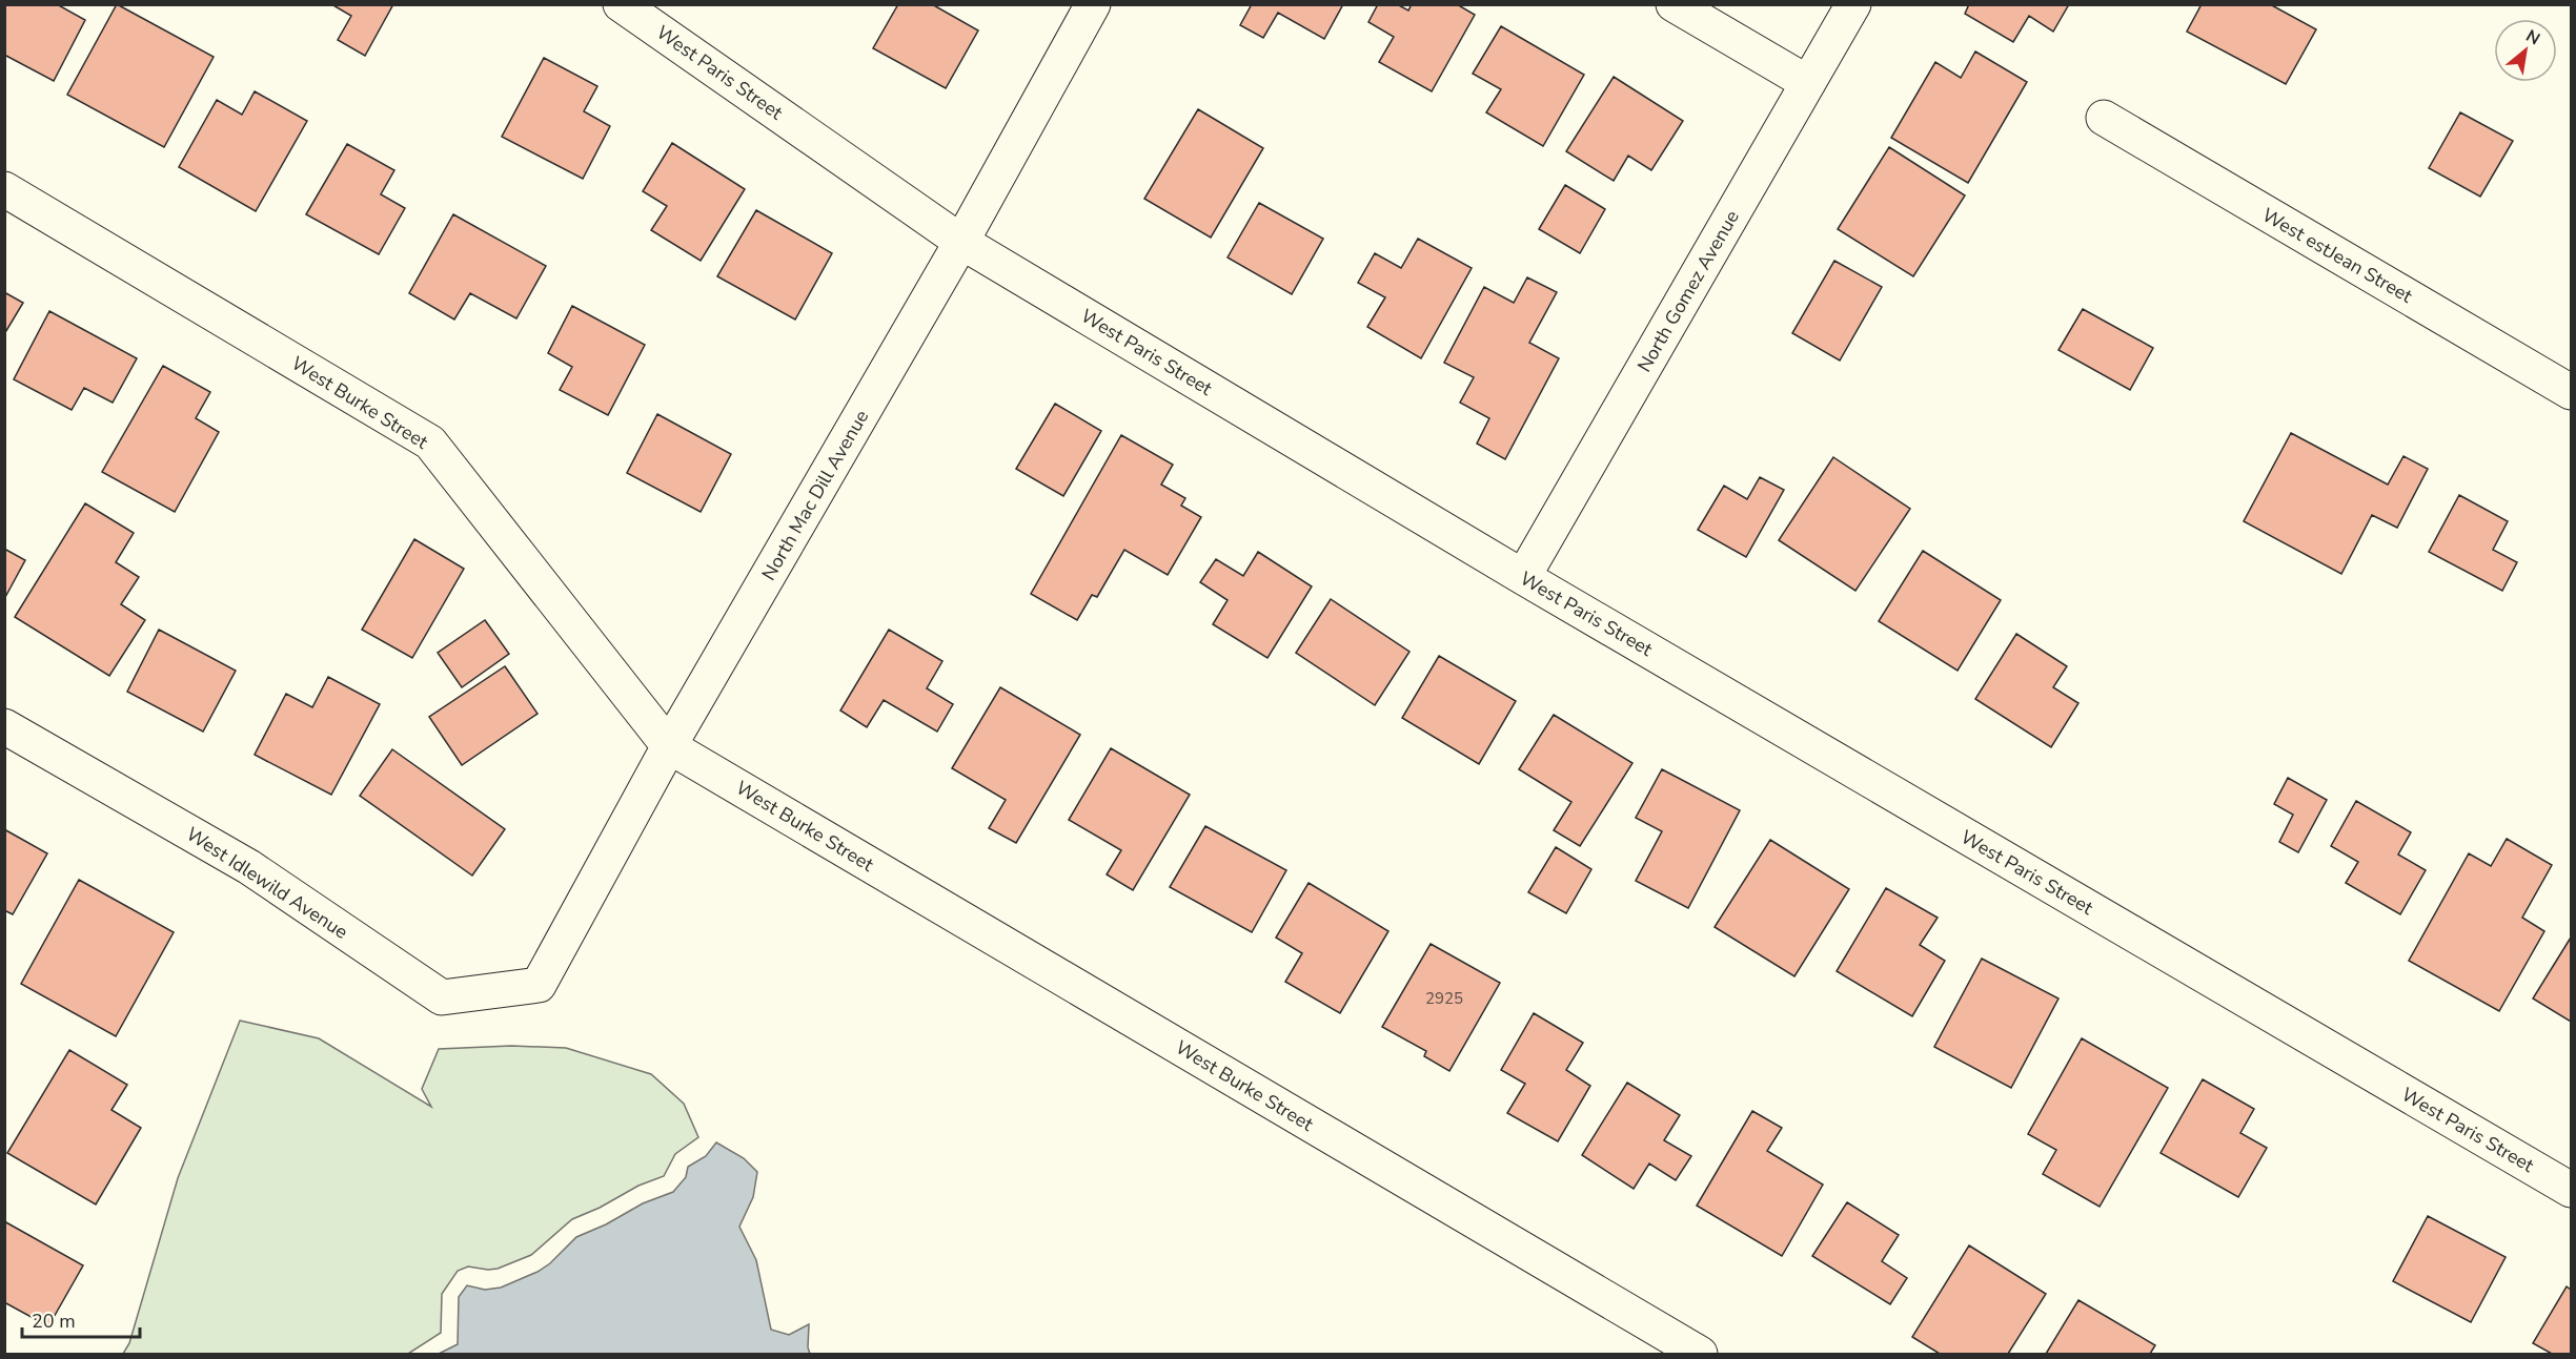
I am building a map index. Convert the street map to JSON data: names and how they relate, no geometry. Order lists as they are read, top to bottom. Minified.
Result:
{"streets":{"street":["West Paris Street","West estJean Street","North Gomez Avenue","West Burke Street","North Mac Dill Avenue","West Idlewild Avenue"]},"crossings":[["West Paris Street","North Gomez Avenue"],["West Paris Street","North Mac Dill Avenue"],["West Burke Street","North Mac Dill Avenue"],["North Mac Dill Avenue","West Idlewild Avenue"]],"house_numbers":["2925"],"scale_bar":"20 m","north":"top right"}
